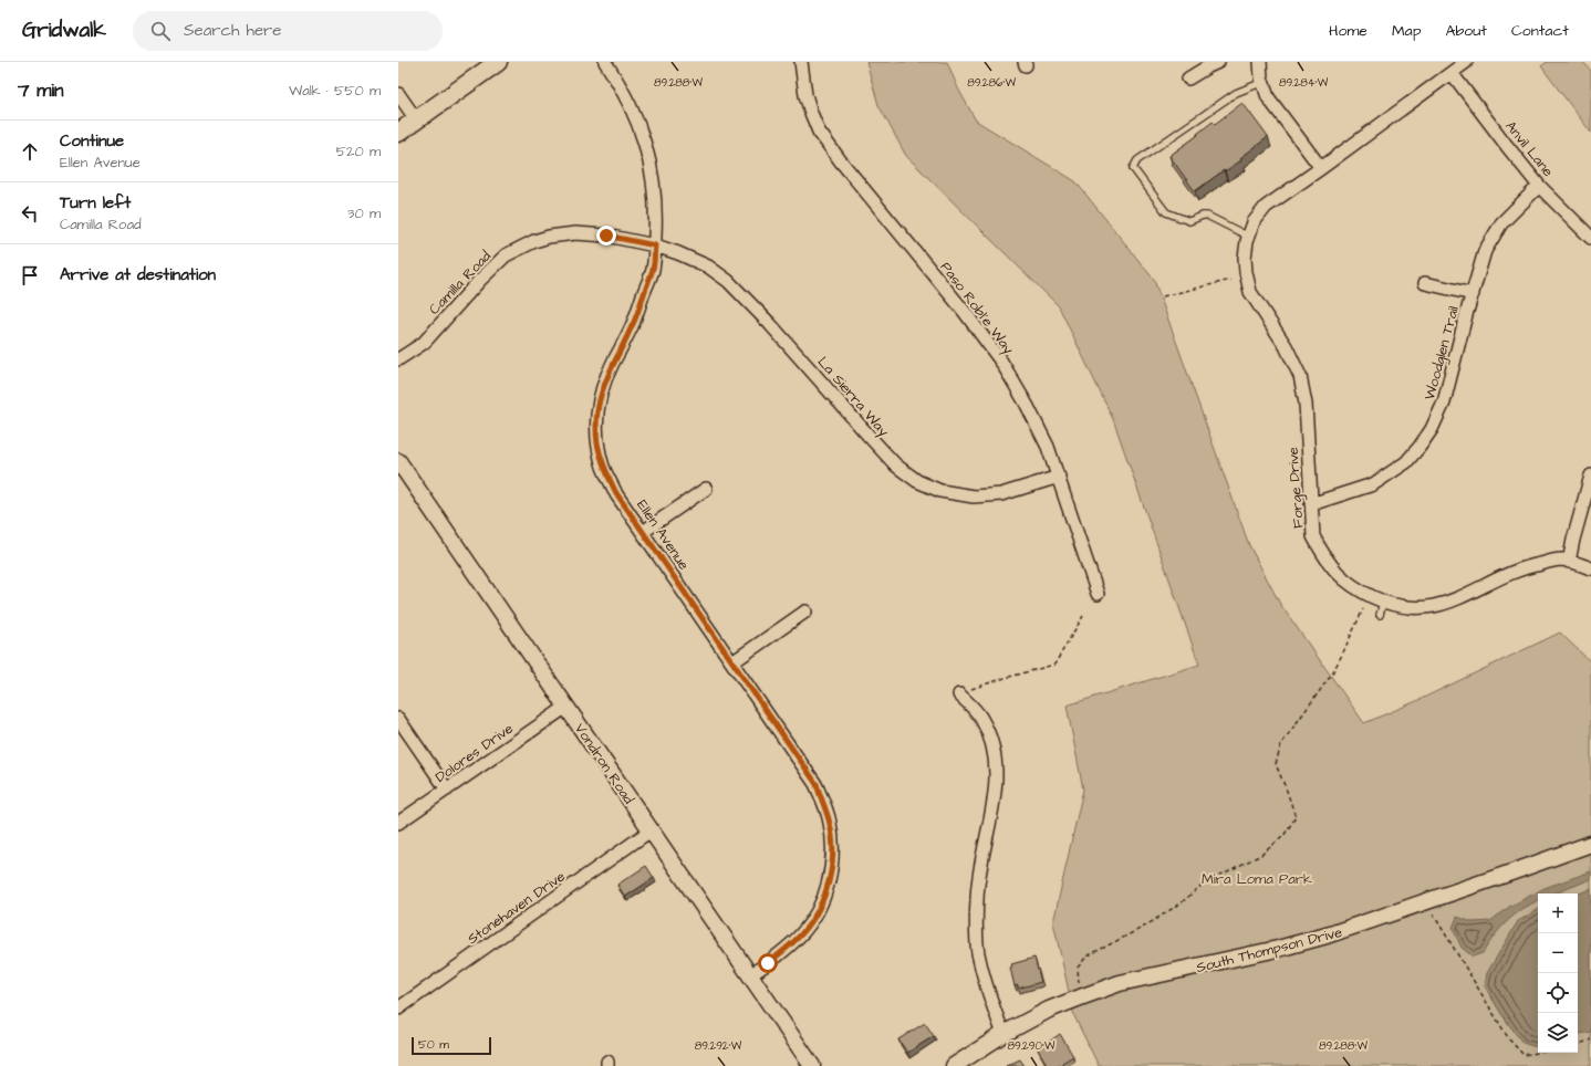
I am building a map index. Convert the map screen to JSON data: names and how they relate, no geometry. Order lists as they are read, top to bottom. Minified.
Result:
{"streets":{"street":["Anvil Lane","Camilla Road","Paso Robl'e Way","Woodglen Trail","La Sierra Way","Forge Drive","Ellen Avenue","Dolores Drive","Vondron Road","Stonehaven Drive","South Thompson Drive"]},"crossings":[["Anvil Lane","Woodglen Trail"],["Anvil Lane","Forge Drive"],["Camilla Road","La Sierra Way"],["Camilla Road","Ellen Avenue"],["Paso Robl'e Way","La Sierra Way"],["Woodglen Trail","Forge Drive"],["La Sierra Way","Ellen Avenue"],["Ellen Avenue","Vondron Road"],["Dolores Drive","Vondron Road"],["Vondron Road","Stonehaven Drive"]],"parks":["Mira Loma Park"],"scale_bar":"50 m","page":{"header":"Gridwalk","search":"Search here","nav":["Home","Map","About","Contact"],"heading":["7 min","Walk · 550 m"],"list":[["Continue","Ellen Avenue","520 m"],["Turn left","Camilla Road","30 m"],"Arrive at destination"],"map_buttons":["+","−"],"scale":"50 m"},"coordinates":["89.288°W","89.286°W","89.284°W","89.292°W","89.290°W"]}
